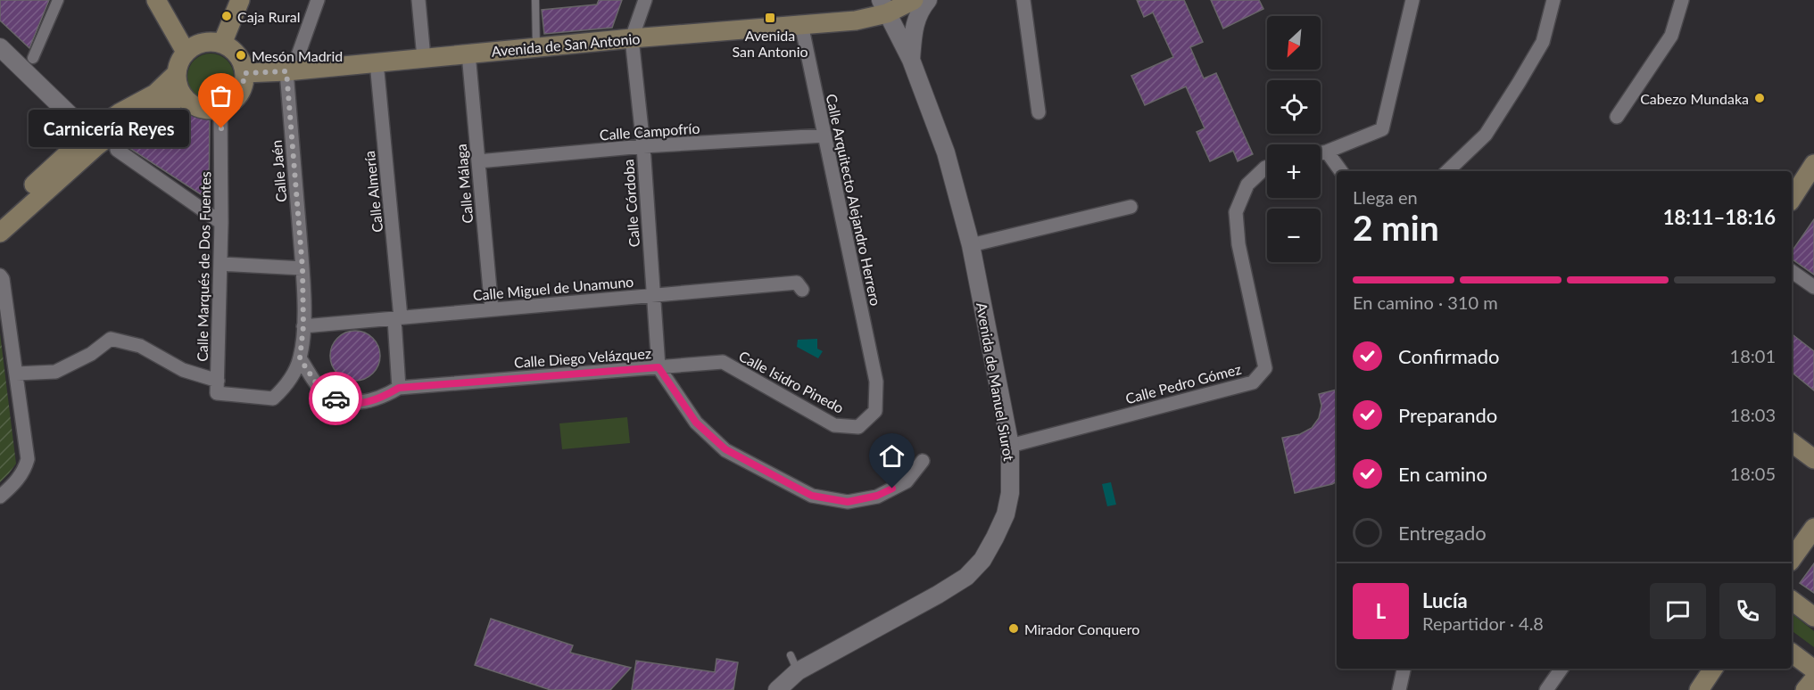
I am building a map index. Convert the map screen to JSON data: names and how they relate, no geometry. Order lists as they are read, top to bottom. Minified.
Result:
{"streets":{"main road":["Avenida de San Antonio"],"street":["Calle Campofrío","Calle Jaén","Calle Málaga","Calle Almería","Calle Arquitecto Alejandro Herrero","Calle Córdoba","Calle Marqués de Dos Fuentes","Calle Miguel de Unamuno","Calle Diego Velázquez","Calle Isidro Pinedo","Avenida de Manuel Siurot","Calle Pedro Gómez"]},"crossings":[["Avenida de San Antonio","Calle Jaén"],["Avenida de San Antonio","Calle Málaga"],["Avenida de San Antonio","Calle Almería"],["Avenida de San Antonio","Calle Arquitecto Alejandro Herrero"],["Avenida de San Antonio","Calle Córdoba"],["Avenida de San Antonio","Calle Marqués de Dos Fuentes"],["Avenida de San Antonio","Avenida de Manuel Siurot"],["Calle Campofrío","Calle Málaga"],["Calle Campofrío","Calle Arquitecto Alejandro Herrero"],["Calle Campofrío","Calle Córdoba"],["Calle Jaén","Calle Marqués de Dos Fuentes"],["Calle Jaén","Calle Miguel de Unamuno"],["Calle Jaén","Calle Diego Velázquez"],["Calle Málaga","Calle Miguel de Unamuno"],["Calle Almería","Calle Miguel de Unamuno"],["Calle Almería","Calle Diego Velázquez"],["Calle Arquitecto Alejandro Herrero","Calle Isidro Pinedo"],["Calle Córdoba","Calle Miguel de Unamuno"],["Calle Córdoba","Calle Diego Velázquez"],["Calle Córdoba","Calle Isidro Pinedo"],["Calle Diego Velázquez","Calle Isidro Pinedo"],["Avenida de Manuel Siurot","Calle Pedro Gómez"]],"places":{"other":["Caja Rural","Mesón Madrid","Cabezo Mundaka","Carnicería Reyes","Mirador Conquero"],"transit":["Avenida San Antonio"]},"north":"bottom left","page":{"map_buttons":["+","−"],"bubble":"Carnicería Reyes","heading":["2 min","Llega en","18:11–18:16"],"panel":["Lucía","Repartidor · 4.8"],"bar":"En camino · 310 m","list":[["Confirmado","18:01"],["Preparando","18:03"],["En camino","18:05"],"Entregado"],"round":"L"}}
